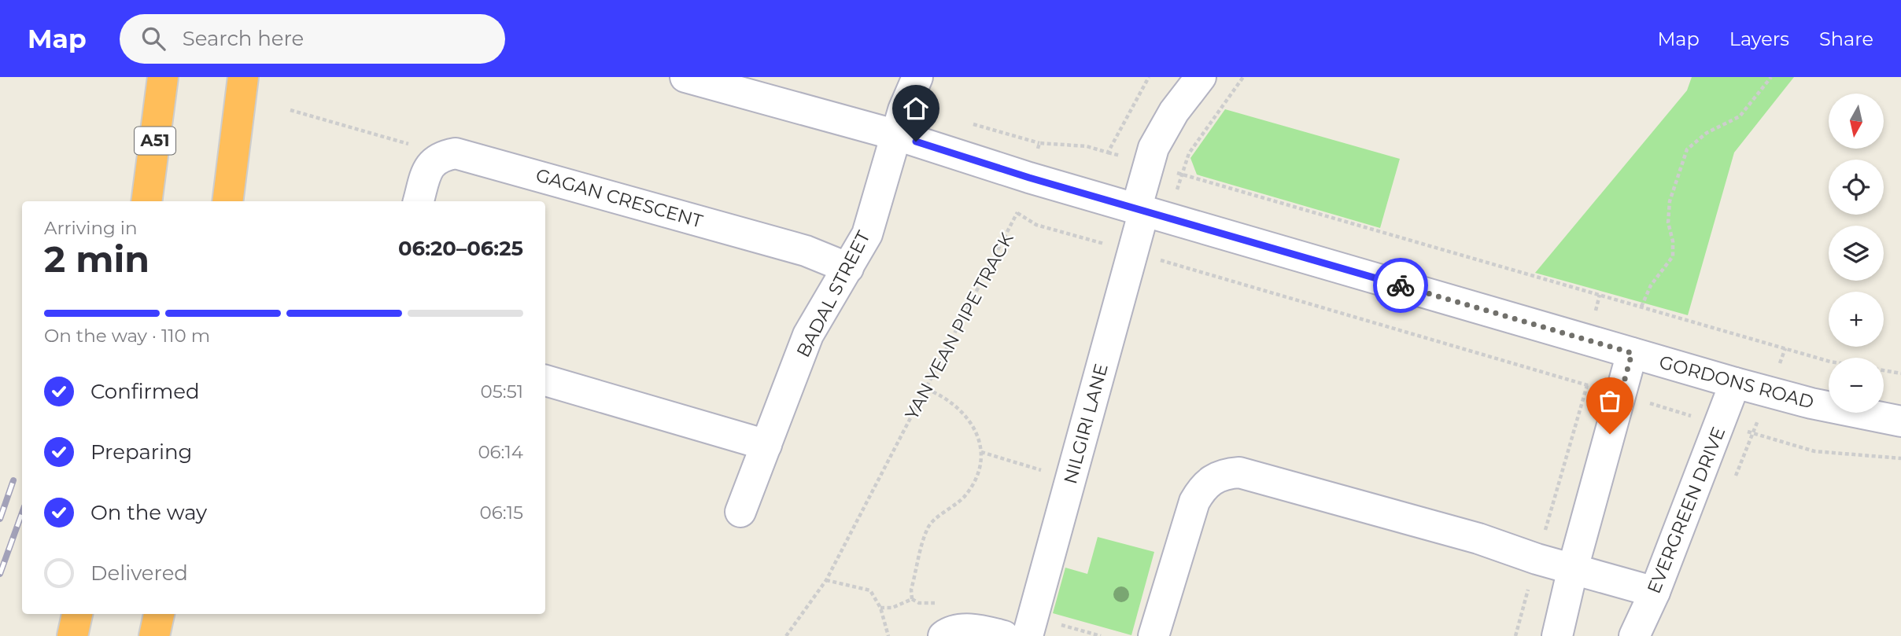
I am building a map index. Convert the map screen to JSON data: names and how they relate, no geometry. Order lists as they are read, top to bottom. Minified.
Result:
{"streets":{"highway":["A51"],"street":["GAGAN CRESCENT","BADAL STREET","GORDONS ROAD","NILGIRI LANE","EVERGREEN DRIVE"],"path":["YAN YEAN PIPE TRACK"]},"crossings":[["GAGAN CRESCENT","BADAL STREET"],["BADAL STREET","GORDONS ROAD"],["YAN YEAN PIPE TRACK","GORDONS ROAD"],["GORDONS ROAD","NILGIRI LANE"],["GORDONS ROAD","EVERGREEN DRIVE"]],"north":"bottom","page":{"header":"Map","search":"Search here","nav":["Map","Layers","Share"],"map_buttons":["+","−"],"heading":["2 min","Arriving in","06:20–06:25"],"bar":"On the way · 110 m","list":[["Confirmed","05:51"],["Preparing","06:14"],["On the way","06:15"],"Delivered"]}}
